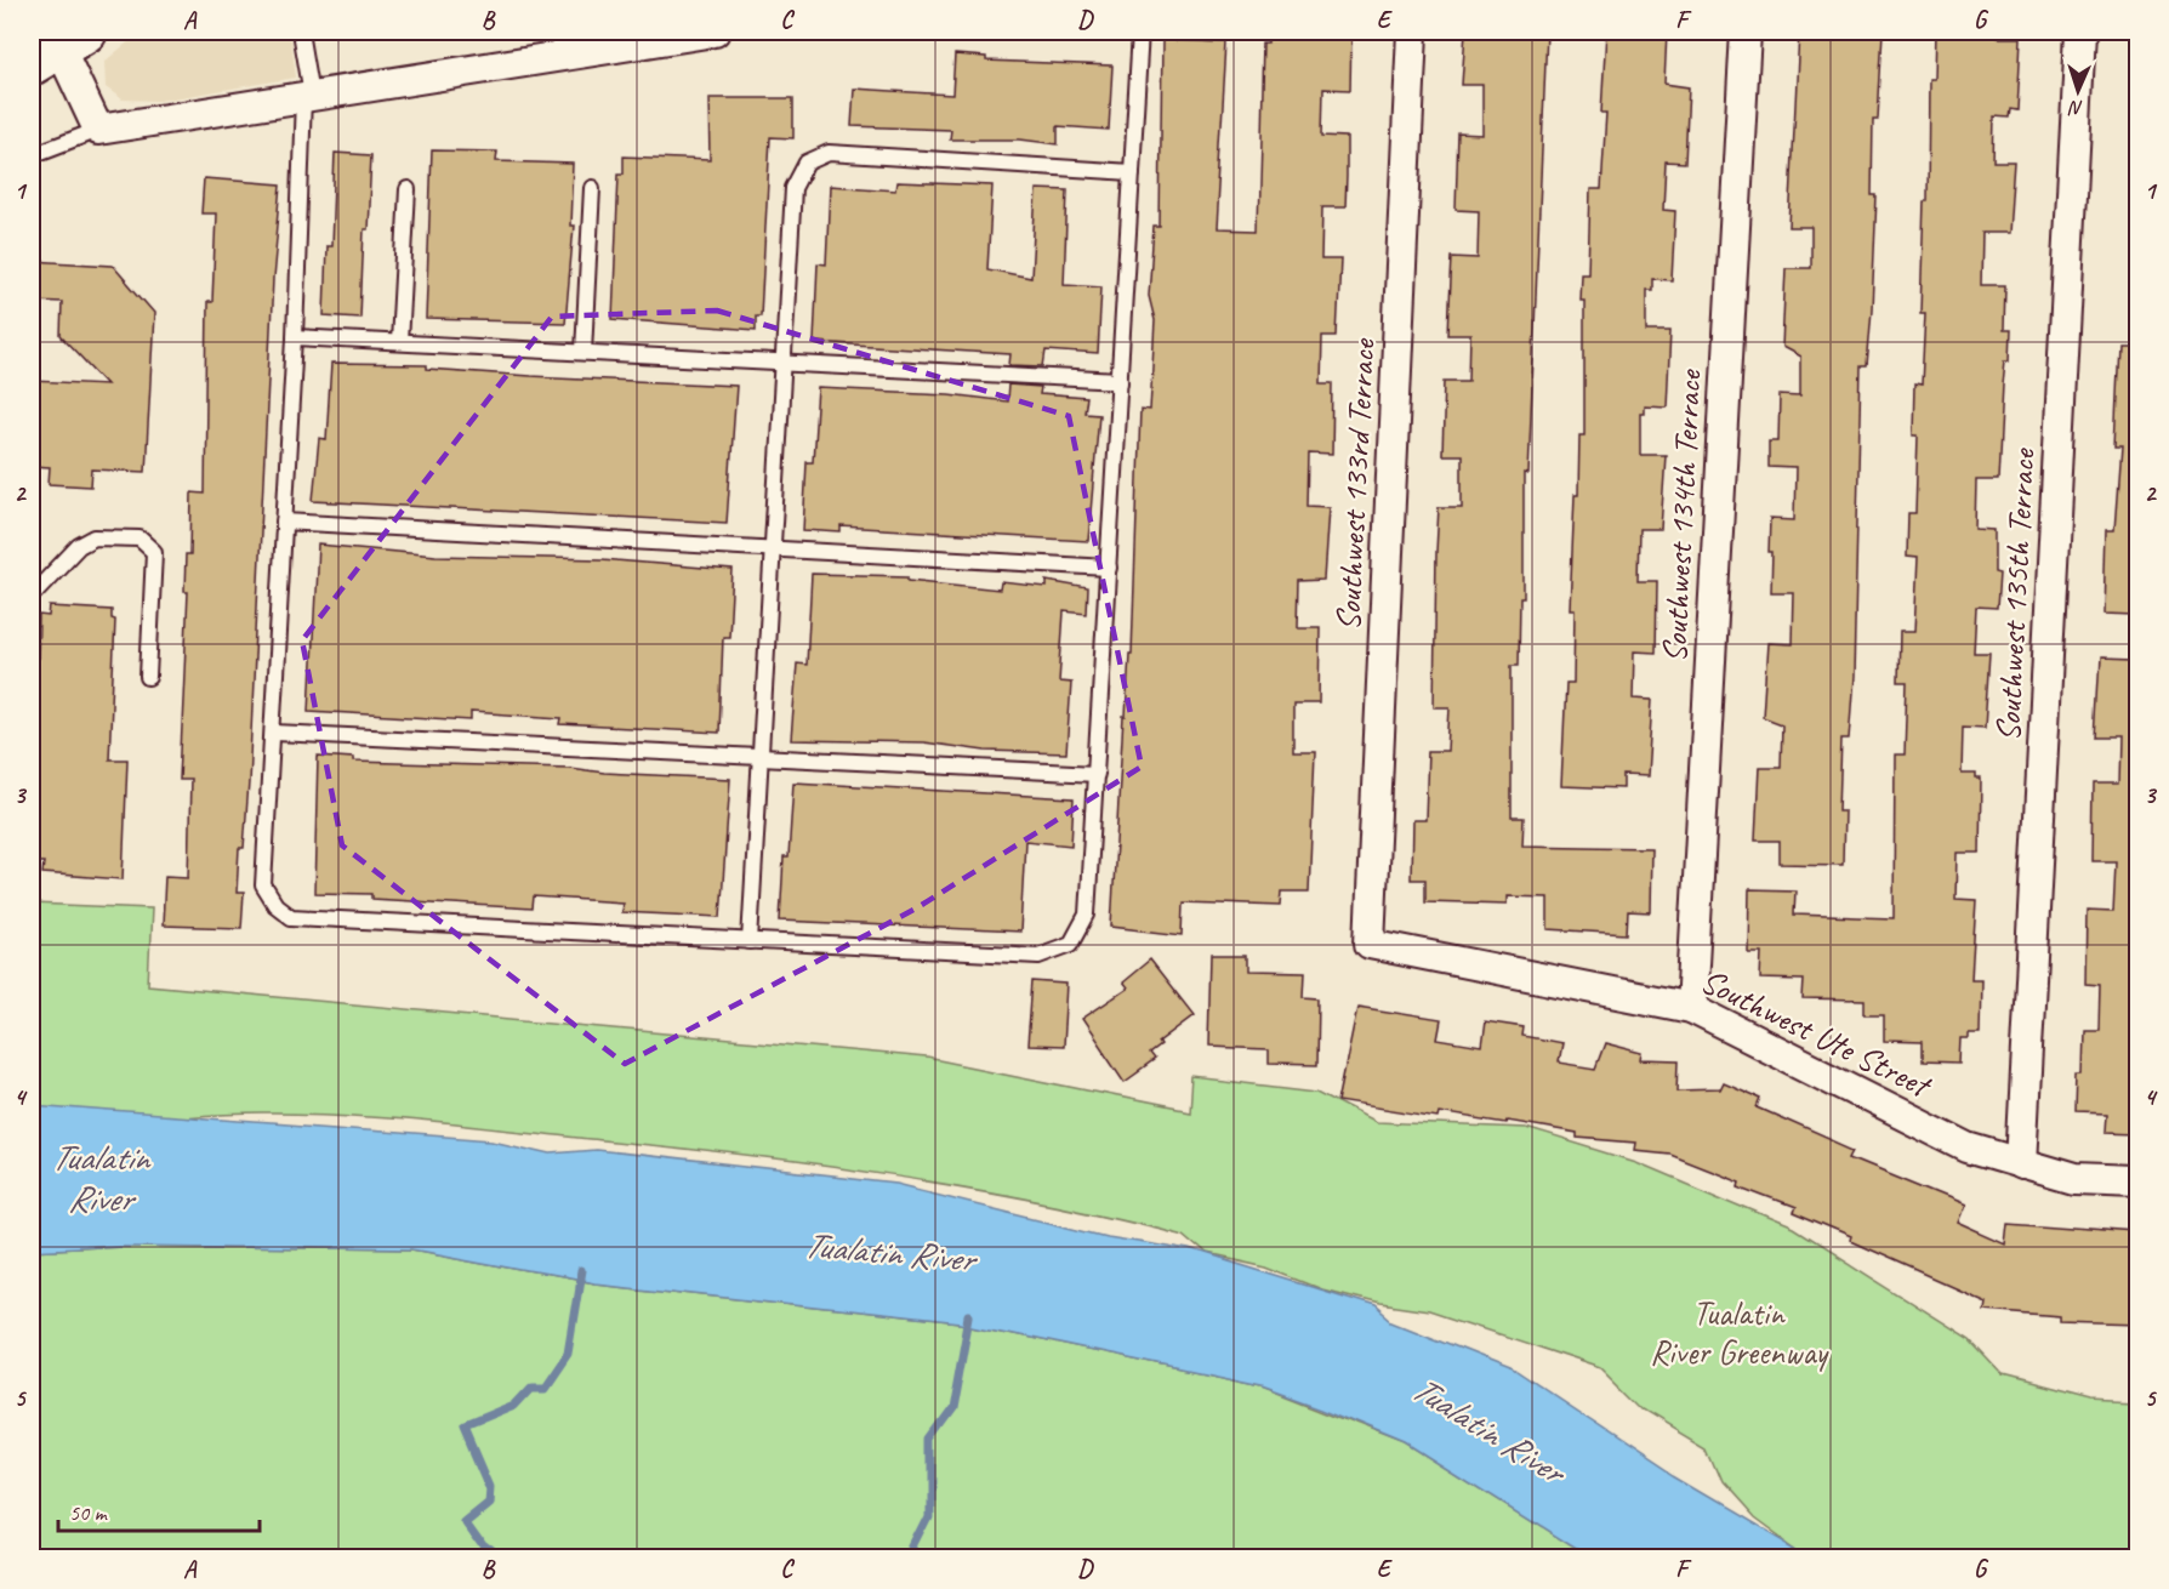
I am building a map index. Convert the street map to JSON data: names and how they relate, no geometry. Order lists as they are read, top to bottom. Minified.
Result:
{"streets":{"street":["Southwest 133rd Terrace","Southwest 134th Terrace","Southwest 135th Terrace","Southwest Ute Street"]},"crossings":[["Southwest 133rd Terrace","Southwest Ute Street"],["Southwest 134th Terrace","Southwest Ute Street"],["Southwest 135th Terrace","Southwest Ute Street"]],"water":["Tualatin River"],"parks":["Tualatin River Greenway"],"scale_bar":"50 m","north":"bottom","grid":{"columns":["A","B","C","D","E","F","G"],"rows":["1","2","3","4","5"]}}
